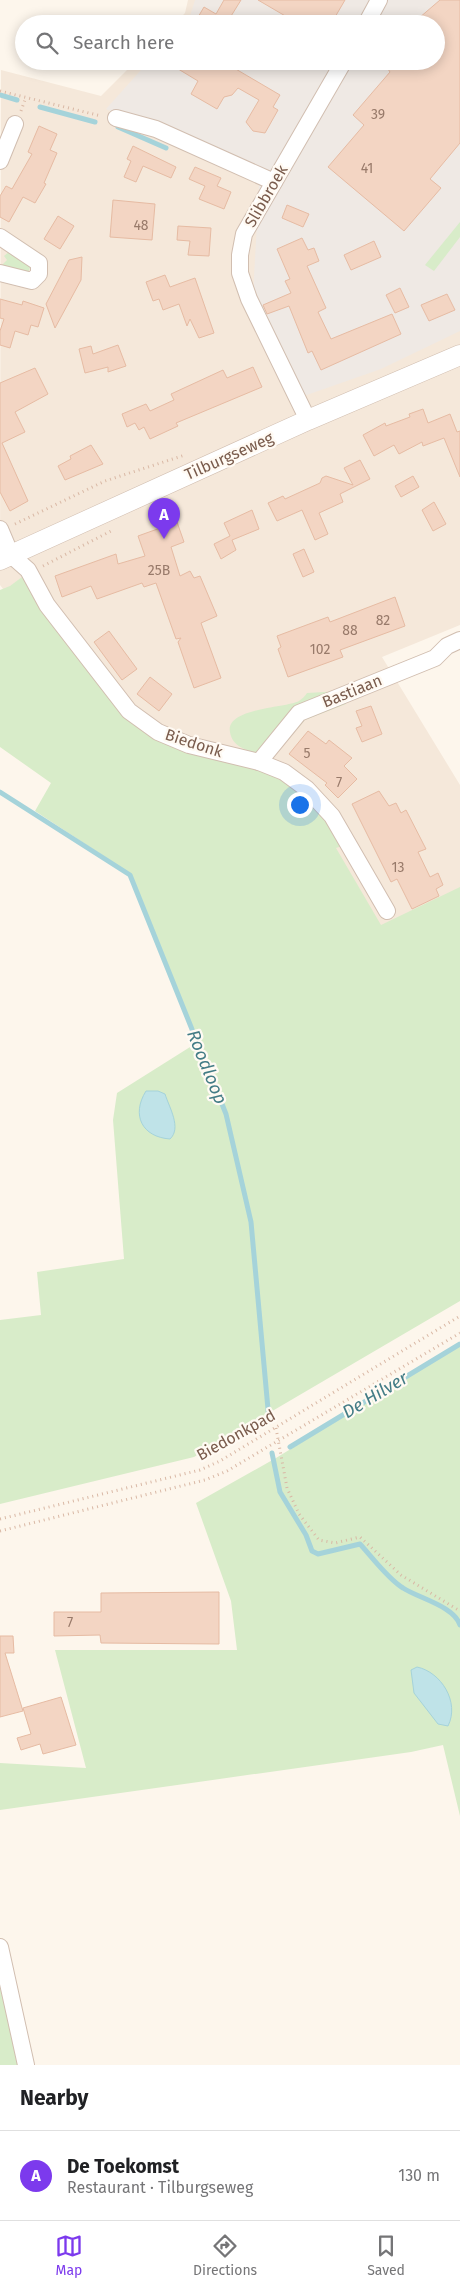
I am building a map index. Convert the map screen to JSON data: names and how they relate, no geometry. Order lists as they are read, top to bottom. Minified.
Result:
{"streets":{"street":["Slibbroek","Tilburgseweg","Bastiaan","Biedonk"],"path":["Biedonkpad"]},"crossings":[["Slibbroek","Tilburgseweg"],["Tilburgseweg","Biedonk"],["Bastiaan","Biedonk"]],"water":["Roodloop","De Hilver"],"house_numbers":["39","41","48","25B","82","88","102","5","7","13","7"],"page":{"search":"Search here","pins":"A","heading":"Nearby","list":[{"mark":"A","name":"De Toekomst","note":"Restaurant · Tilburgseweg","value":"130 m"}],"nav":["Map","Directions","Saved"]}}
